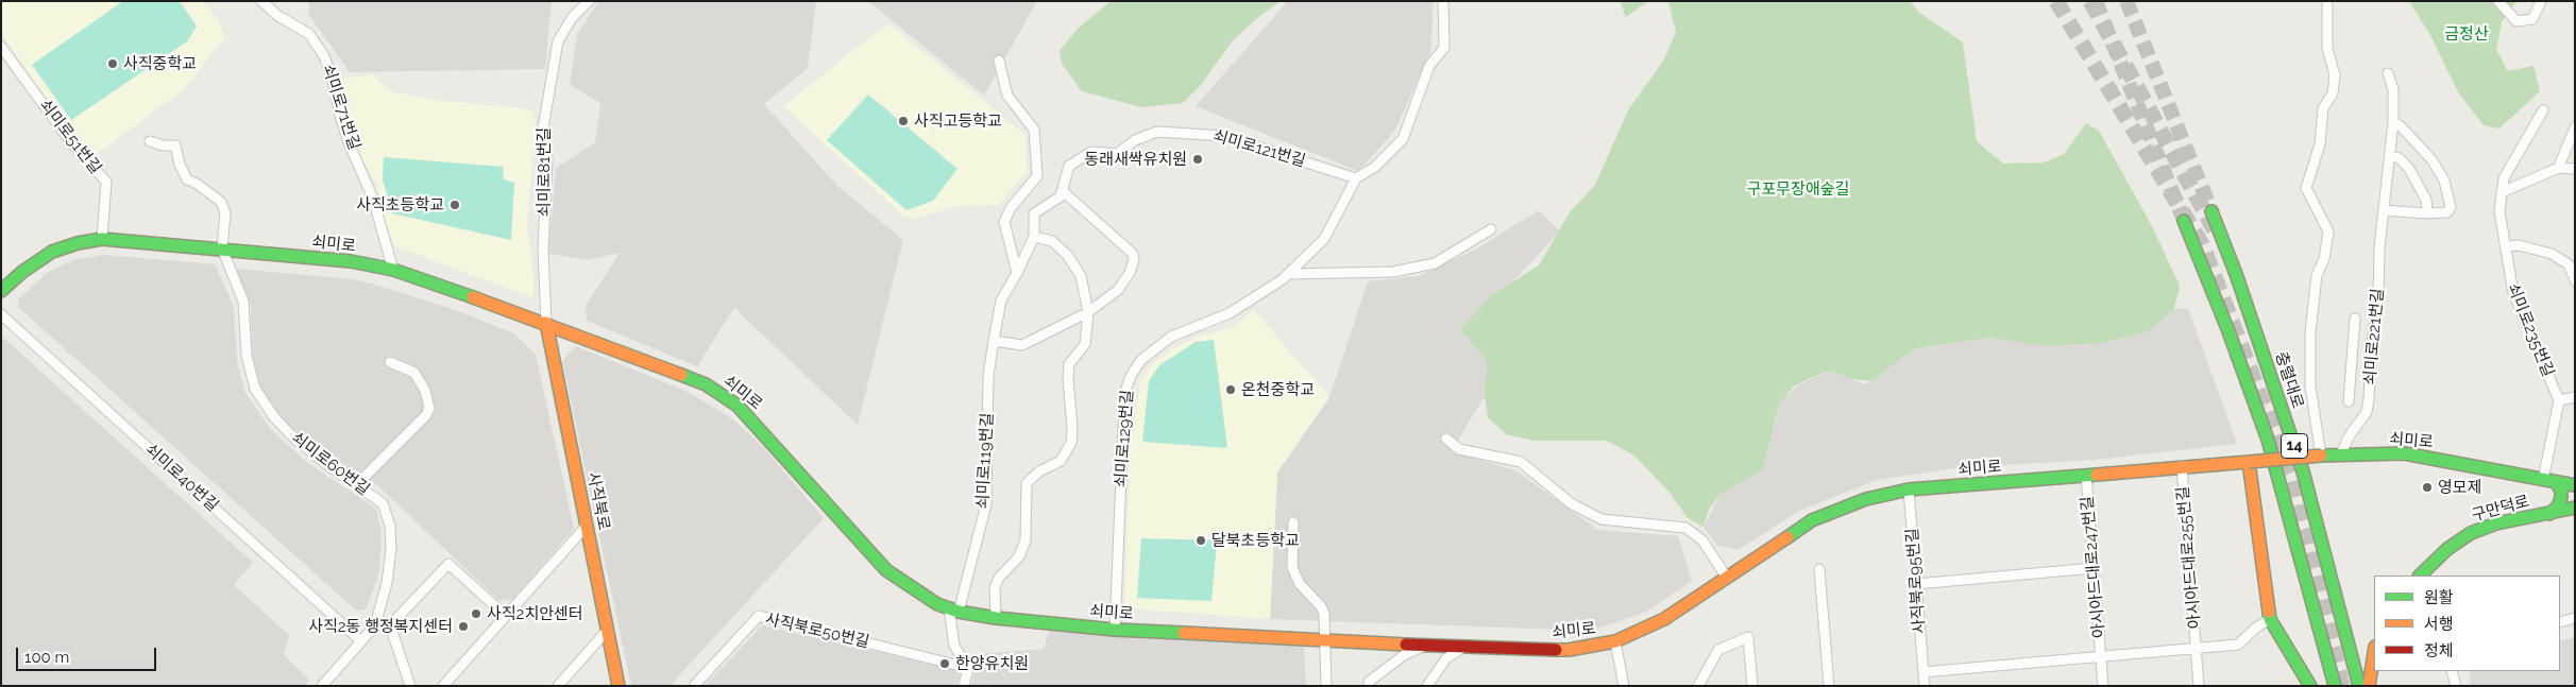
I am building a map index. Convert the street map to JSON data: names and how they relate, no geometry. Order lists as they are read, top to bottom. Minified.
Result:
{"streets":{"main road":["쇠미로","충렬대로","14","사직북로","구만덕로"],"street":["쇠미로71번길","쇠미로51번길","쇠미로121번길","쇠미로81번길","쇠미로235번길","쇠미로221번길","쇠미로129번길","쇠미로119번길","쇠미로60번길","쇠미로40번길","아시아드대로255번길","아시아드대로247번길","사직북로95번길","사직북로50번길"]},"crossings":[["쇠미로71번길","쇠미로"],["쇠미로51번길","쇠미로"],["쇠미로121번길","쇠미로129번길"],["쇠미로81번길","쇠미로"],["쇠미로81번길","사직북로"],["쇠미로","쇠미로221번길"],["쇠미로","쇠미로129번길"],["쇠미로","쇠미로119번길"],["쇠미로","쇠미로60번길"],["쇠미로","사직북로"],["쇠미로","아시아드대로255번길"],["쇠미로","아시아드대로247번길"],["쇠미로","사직북로95번길"],["아시아드대로255번길","아시아드대로247번길"]],"parks":["금정산","구포무장애숲길"],"places":["사직중학교","사직고등학교","동래새싹유치원","사직초등학교","온천중학교","영모제","달북초등학교","사직2치안센터","사직2동 행정복지센터","한양유치원"],"legend":["원활","서행","정체"],"scale_bar":"100 m"}
